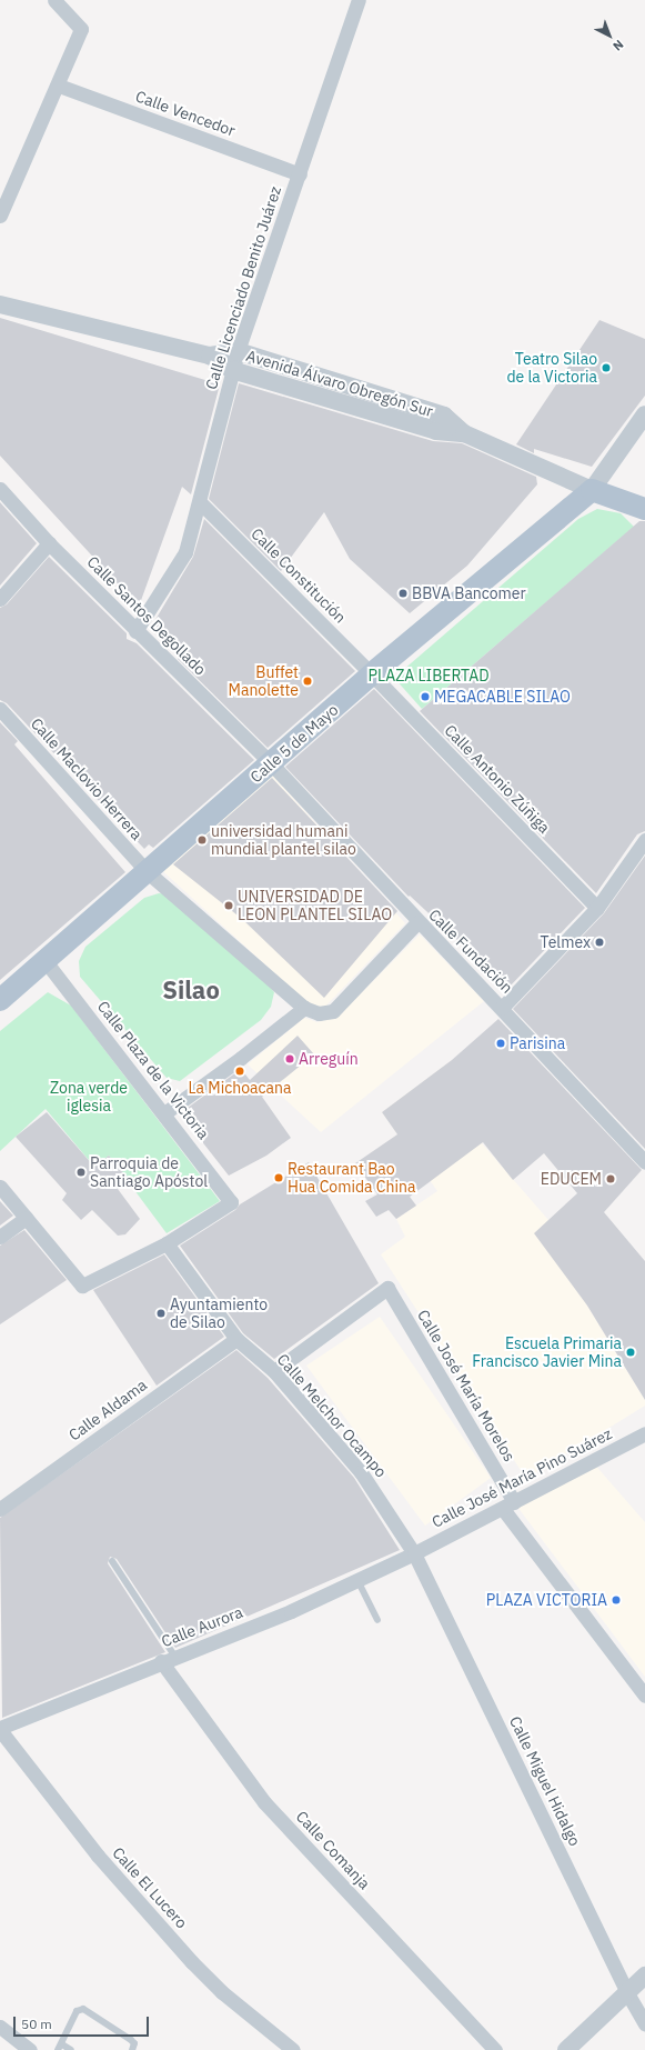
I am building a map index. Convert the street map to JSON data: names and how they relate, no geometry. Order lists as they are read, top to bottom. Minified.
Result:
{"streets":{"main road":["Calle 5 de Mayo"],"street":["Calle Vencedor","Calle Licenciado Benito Juárez","Avenida Álvaro Obregón Sur","Calle Constitución","Calle Santos Degollado","Calle Maclovio Herrera","Calle Antonio Zúñiga","Calle Fundación","Calle Plaza de la Victoria","Calle José María Morelos","Calle Aldama","Calle Melchor Ocampo","Calle José María Pino Suárez","Calle Aurora","Calle Miguel Hidalgo","Calle Comanja","Calle El Lucero"]},"crossings":[["Calle Vencedor","Calle Licenciado Benito Juárez"],["Calle Licenciado Benito Juárez","Avenida Álvaro Obregón Sur"],["Calle Licenciado Benito Juárez","Calle Constitución"],["Calle Licenciado Benito Juárez","Calle Santos Degollado"],["Avenida Álvaro Obregón Sur","Calle 5 de Mayo"],["Calle Constitución","Calle 5 de Mayo"],["Calle Constitución","Calle Antonio Zúñiga"],["Calle Santos Degollado","Calle 5 de Mayo"],["Calle Santos Degollado","Calle Fundación"],["Calle 5 de Mayo","Calle Maclovio Herrera"],["Calle 5 de Mayo","Calle Antonio Zúñiga"],["Calle 5 de Mayo","Calle Fundación"],["Calle 5 de Mayo","Calle Plaza de la Victoria"],["Calle Plaza de la Victoria","Calle Melchor Ocampo"],["Calle José María Morelos","Calle Melchor Ocampo"],["Calle José María Morelos","Calle José María Pino Suárez"],["Calle Aldama","Calle Melchor Ocampo"],["Calle Melchor Ocampo","Calle José María Pino Suárez"],["Calle Melchor Ocampo","Calle Aurora"],["Calle Melchor Ocampo","Calle Miguel Hidalgo"],["Calle José María Pino Suárez","Calle Aurora"],["Calle José María Pino Suárez","Calle Miguel Hidalgo"],["Calle Aurora","Calle Miguel Hidalgo"],["Calle Aurora","Calle Comanja"],["Calle Aurora","Calle El Lucero"]],"districts":["Silao"],"parks":["PLAZA LIBERTAD","Zona verde iglesia"],"places":["Teatro Silao de la Victoria","BBVA Bancomer","Buffet Manolette","MEGACABLE SILAO","universidad humani mundial plantel silao","UNIVERSIDAD DE LEON PLANTEL SILAO","Telmex","Parisina","Arreguín","La Michoacana","Parroquia de Santiago Apóstol","Restaurant Bao Hua Comida China","EDUCEM","Ayuntamiento de Silao","Escuela Primaria Francisco Javier Mina","PLAZA VICTORIA"],"scale_bar":"50 m","north":"bottom right"}
